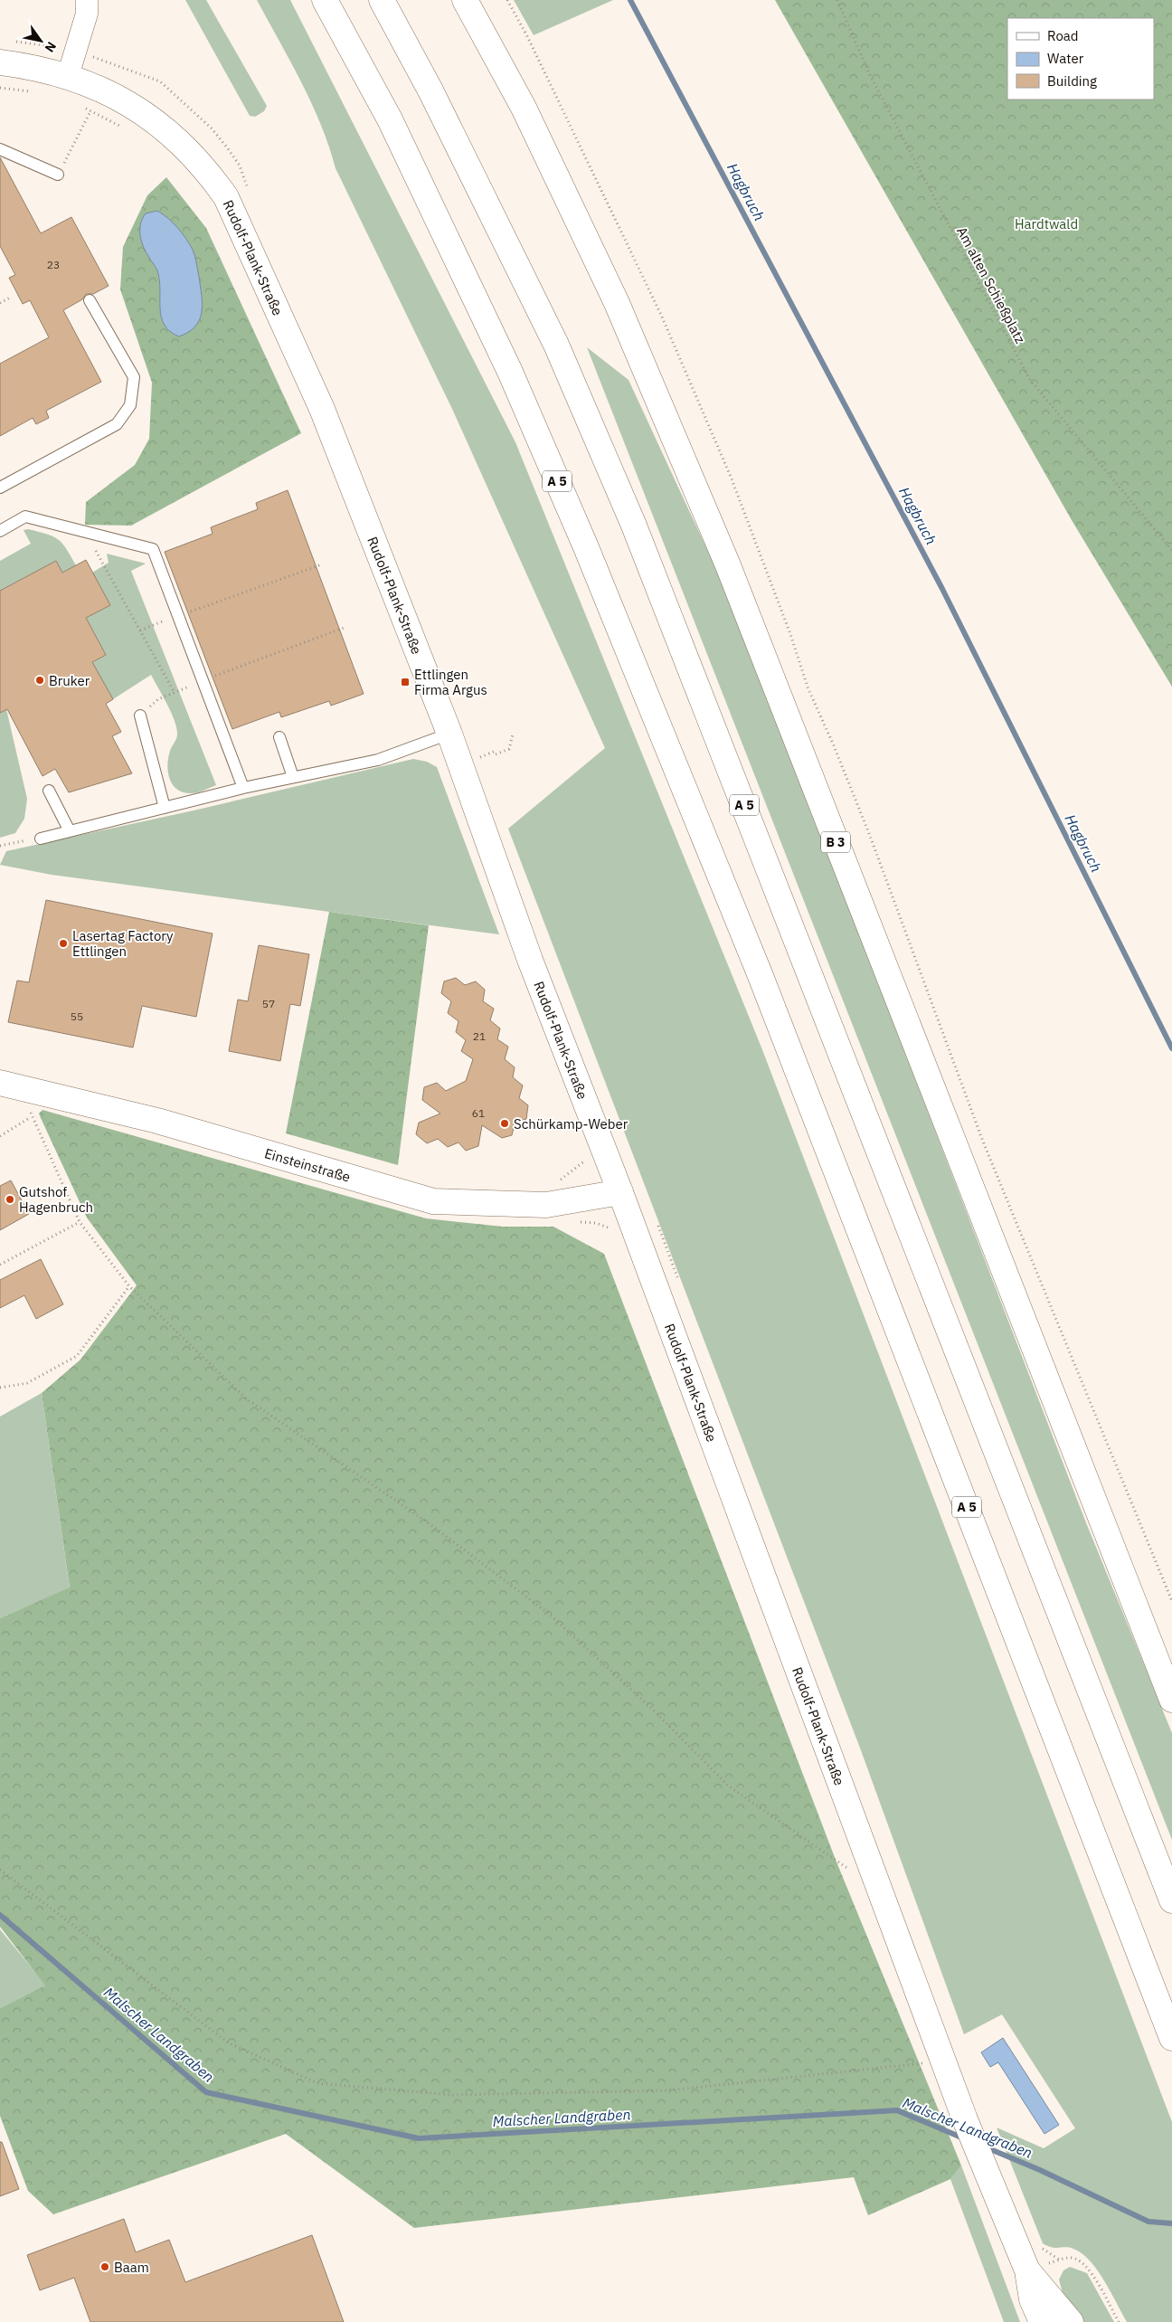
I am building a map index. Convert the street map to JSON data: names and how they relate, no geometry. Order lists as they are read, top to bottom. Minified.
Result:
{"streets":{"main road":["Rudolf-Plank-Straße","A 5","B 3","Einsteinstraße"],"path":["Am alten Schießplatz"]},"crossings":[["Rudolf-Plank-Straße","Einsteinstraße"]],"water":["Hagbruch","Malscher Landgraben"],"parks":["Hardtwald"],"places":{"other":["Bruker","Lasertag Factory Ettlingen","Schürkamp-Weber","Gutshof Hagenbruch","Baam"],"transit":["Ettlingen Firma Argus"]},"house_numbers":["23","57","55","21","61"],"legend":["Road","Water","Building"],"north":"bottom right"}
